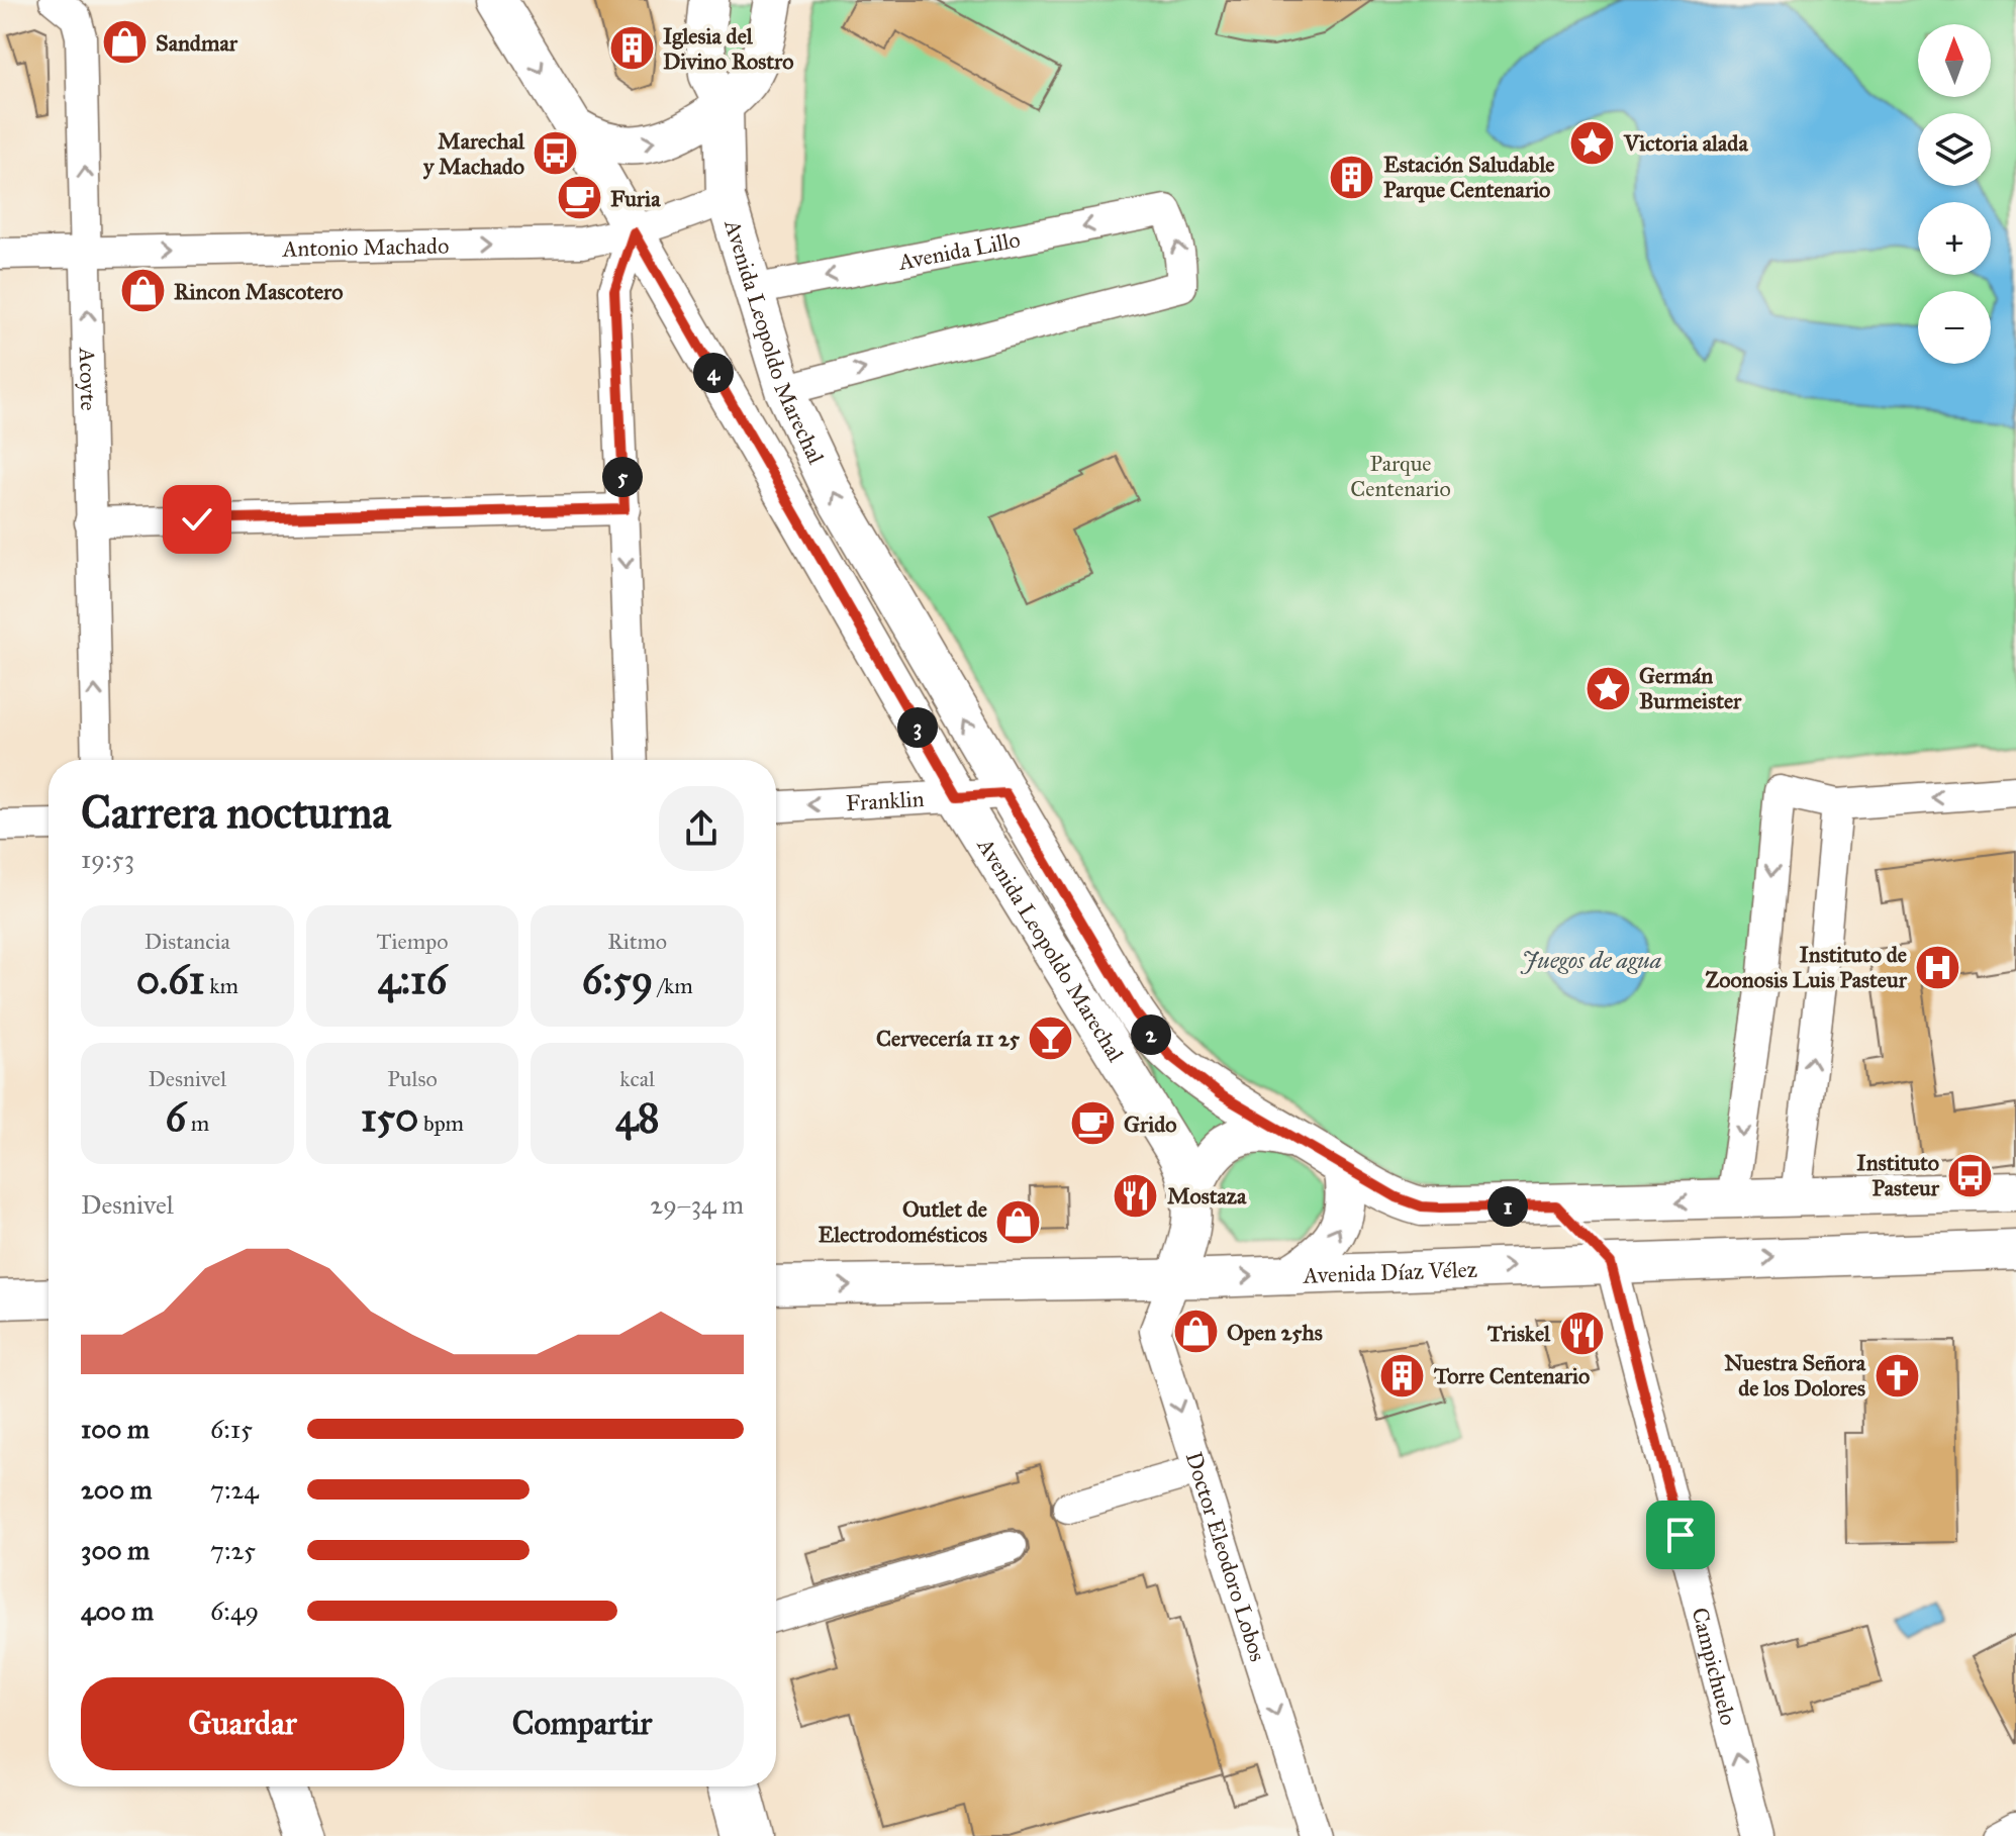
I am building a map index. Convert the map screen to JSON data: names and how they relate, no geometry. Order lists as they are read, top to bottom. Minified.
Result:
{"streets":{"main road":["Avenida Leopoldo Marechal","Avenida Díaz Vélez"],"street":["Antonio Machado","Avenida Lillo","Acoyte","Franklin","Doctor Eleodoro Lobos","Campichuelo"]},"crossings":[["Antonio Machado","Avenida Leopoldo Marechal"],["Antonio Machado","Acoyte"],["Avenida Lillo","Avenida Leopoldo Marechal"],["Avenida Leopoldo Marechal","Franklin"],["Avenida Leopoldo Marechal","Avenida Díaz Vélez"],["Avenida Leopoldo Marechal","Doctor Eleodoro Lobos"],["Avenida Díaz Vélez","Doctor Eleodoro Lobos"],["Avenida Díaz Vélez","Campichuelo"]],"one_way":["Acoyte","Franklin","Doctor Eleodoro Lobos","Campichuelo"],"water":["Juegos de agua"],"parks":["Parque Centenario"],"places":{"shop":["Sandmar","Rincon Mascotero","Outlet de Electrodomésticos","Open 25hs"],"building":["Iglesia del Divino Rostro","Estación Saludable Parque Centenario","Torre Centenario"],"place":["Victoria alada","Germán Burmeister"],"bus stop":["Marechal y Machado","Instituto Pasteur"],"cafe":["Furia","Grido"],"hospital":["Instituto de Zoonosis Luis Pasteur"],"bar":["Cervecería 11 25"],"restaurant":["Mostaza","Triskel"],"church":["Nuestra Señora de los Dolores"]},"north":"top","page":{"map_buttons":["+","−"],"pins":["4","5","3","2","1"],"heading":["Carrera nocturna","19:53"],"stats":[["Distancia","0.61 km"],["Tiempo","4:16"],["Ritmo","6:59 /km"],["Desnivel","6 m"],["Pulso","150 bpm"],["kcal","48"]],"chart":["Desnivel","29–34 m"],"list":[{"name":"100 m","note":"6:15"},{"name":"200 m","note":"7:24"},{"name":"300 m","note":"7:25"},{"name":"400 m","note":"6:49"}],"buttons":["Guardar","Compartir"]}}
